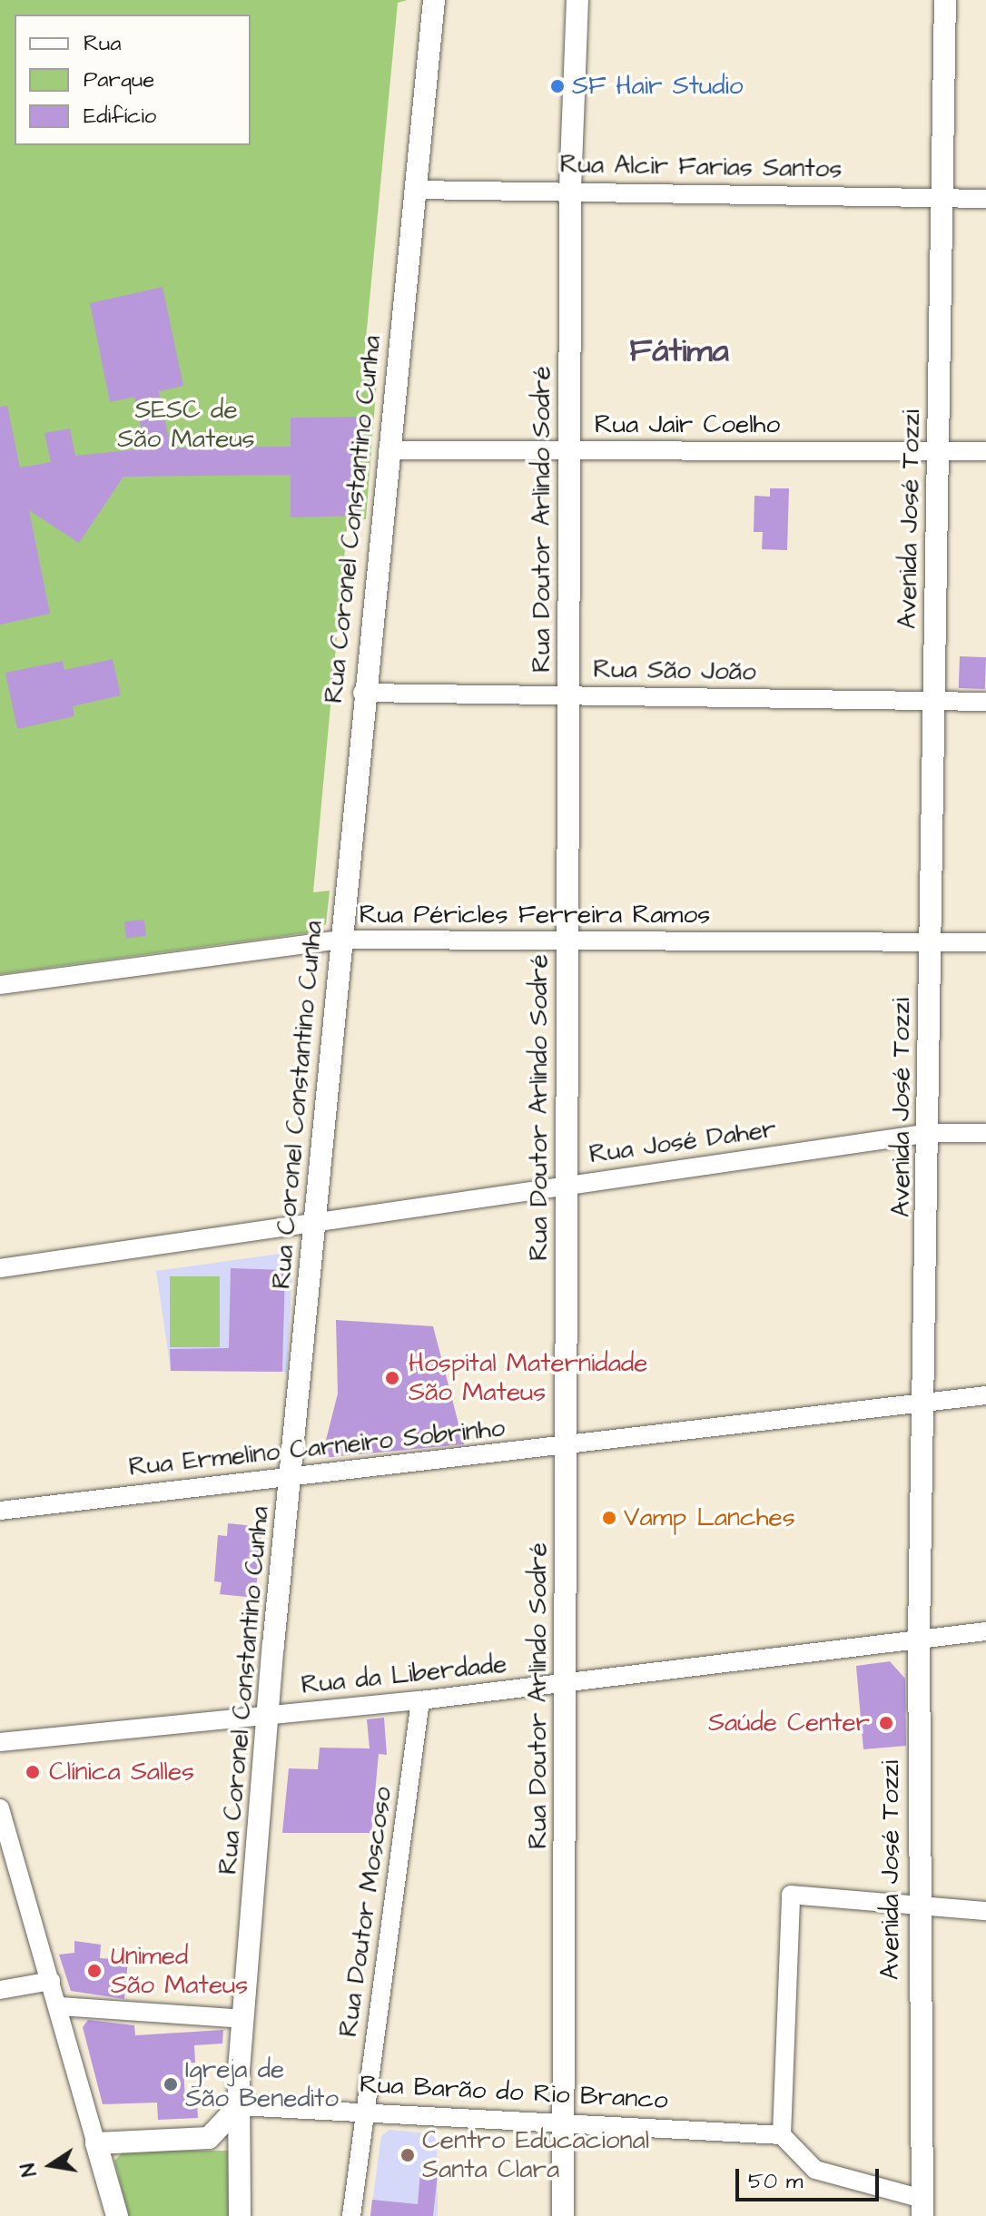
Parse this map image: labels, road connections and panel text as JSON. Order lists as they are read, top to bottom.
{
  "streets": {
    "street": [
      "Rua Alcir Farias Santos",
      "Rua Jair Coelho",
      "Rua Coronel Constantino Cunha",
      "Rua Doutor Arlindo Sodré",
      "Avenida José Tozzi",
      "Rua São João",
      "Rua Péricles Ferreira Ramos",
      "Rua José Daher",
      "Rua Ermelino Carneiro Sobrinho",
      "Rua da Liberdade",
      "Rua Doutor Moscoso",
      "Rua Barão do Rio Branco"
    ]
  },
  "crossings": [
    ["Rua Alcir Farias Santos", "Rua Coronel Constantino Cunha"],
    ["Rua Alcir Farias Santos", "Rua Doutor Arlindo Sodré"],
    ["Rua Alcir Farias Santos", "Avenida José Tozzi"],
    ["Rua Jair Coelho", "Rua Coronel Constantino Cunha"],
    ["Rua Jair Coelho", "Rua Doutor Arlindo Sodré"],
    ["Rua Jair Coelho", "Avenida José Tozzi"],
    ["Rua Coronel Constantino Cunha", "Rua São João"],
    ["Rua Coronel Constantino Cunha", "Rua Péricles Ferreira Ramos"],
    ["Rua Coronel Constantino Cunha", "Rua José Daher"],
    ["Rua Coronel Constantino Cunha", "Rua Ermelino Carneiro Sobrinho"],
    ["Rua Coronel Constantino Cunha", "Rua da Liberdade"],
    ["Rua Coronel Constantino Cunha", "Rua Barão do Rio Branco"],
    ["Rua Doutor Arlindo Sodré", "Rua São João"],
    ["Rua Doutor Arlindo Sodré", "Rua Péricles Ferreira Ramos"],
    ["Rua Doutor Arlindo Sodré", "Rua José Daher"],
    ["Rua Doutor Arlindo Sodré", "Rua Ermelino Carneiro Sobrinho"],
    ["Rua Doutor Arlindo Sodré", "Rua da Liberdade"],
    ["Rua Doutor Arlindo Sodré", "Rua Barão do Rio Branco"],
    ["Avenida José Tozzi", "Rua São João"],
    ["Avenida José Tozzi", "Rua Péricles Ferreira Ramos"],
    ["Avenida José Tozzi", "Rua José Daher"],
    ["Avenida José Tozzi", "Rua Ermelino Carneiro Sobrinho"],
    ["Avenida José Tozzi", "Rua da Liberdade"],
    ["Rua da Liberdade", "Rua Doutor Moscoso"],
    ["Rua Doutor Moscoso", "Rua Barão do Rio Branco"]
  ],
  "districts": ["Fátima"],
  "parks": ["SESC de São Mateus"],
  "places": [
    "SF Hair Studio",
    "Hospital Maternidade São Mateus",
    "Vamp Lanches",
    "Saúde Center",
    "Clínica Salles",
    "Unimed São Mateus",
    "Igreja de São Benedito",
    "Centro Educacional Santa Clara"
  ],
  "legend": ["Rua", "Parque", "Edifício"],
  "scale_bar": "50 m",
  "north": "left"
}
